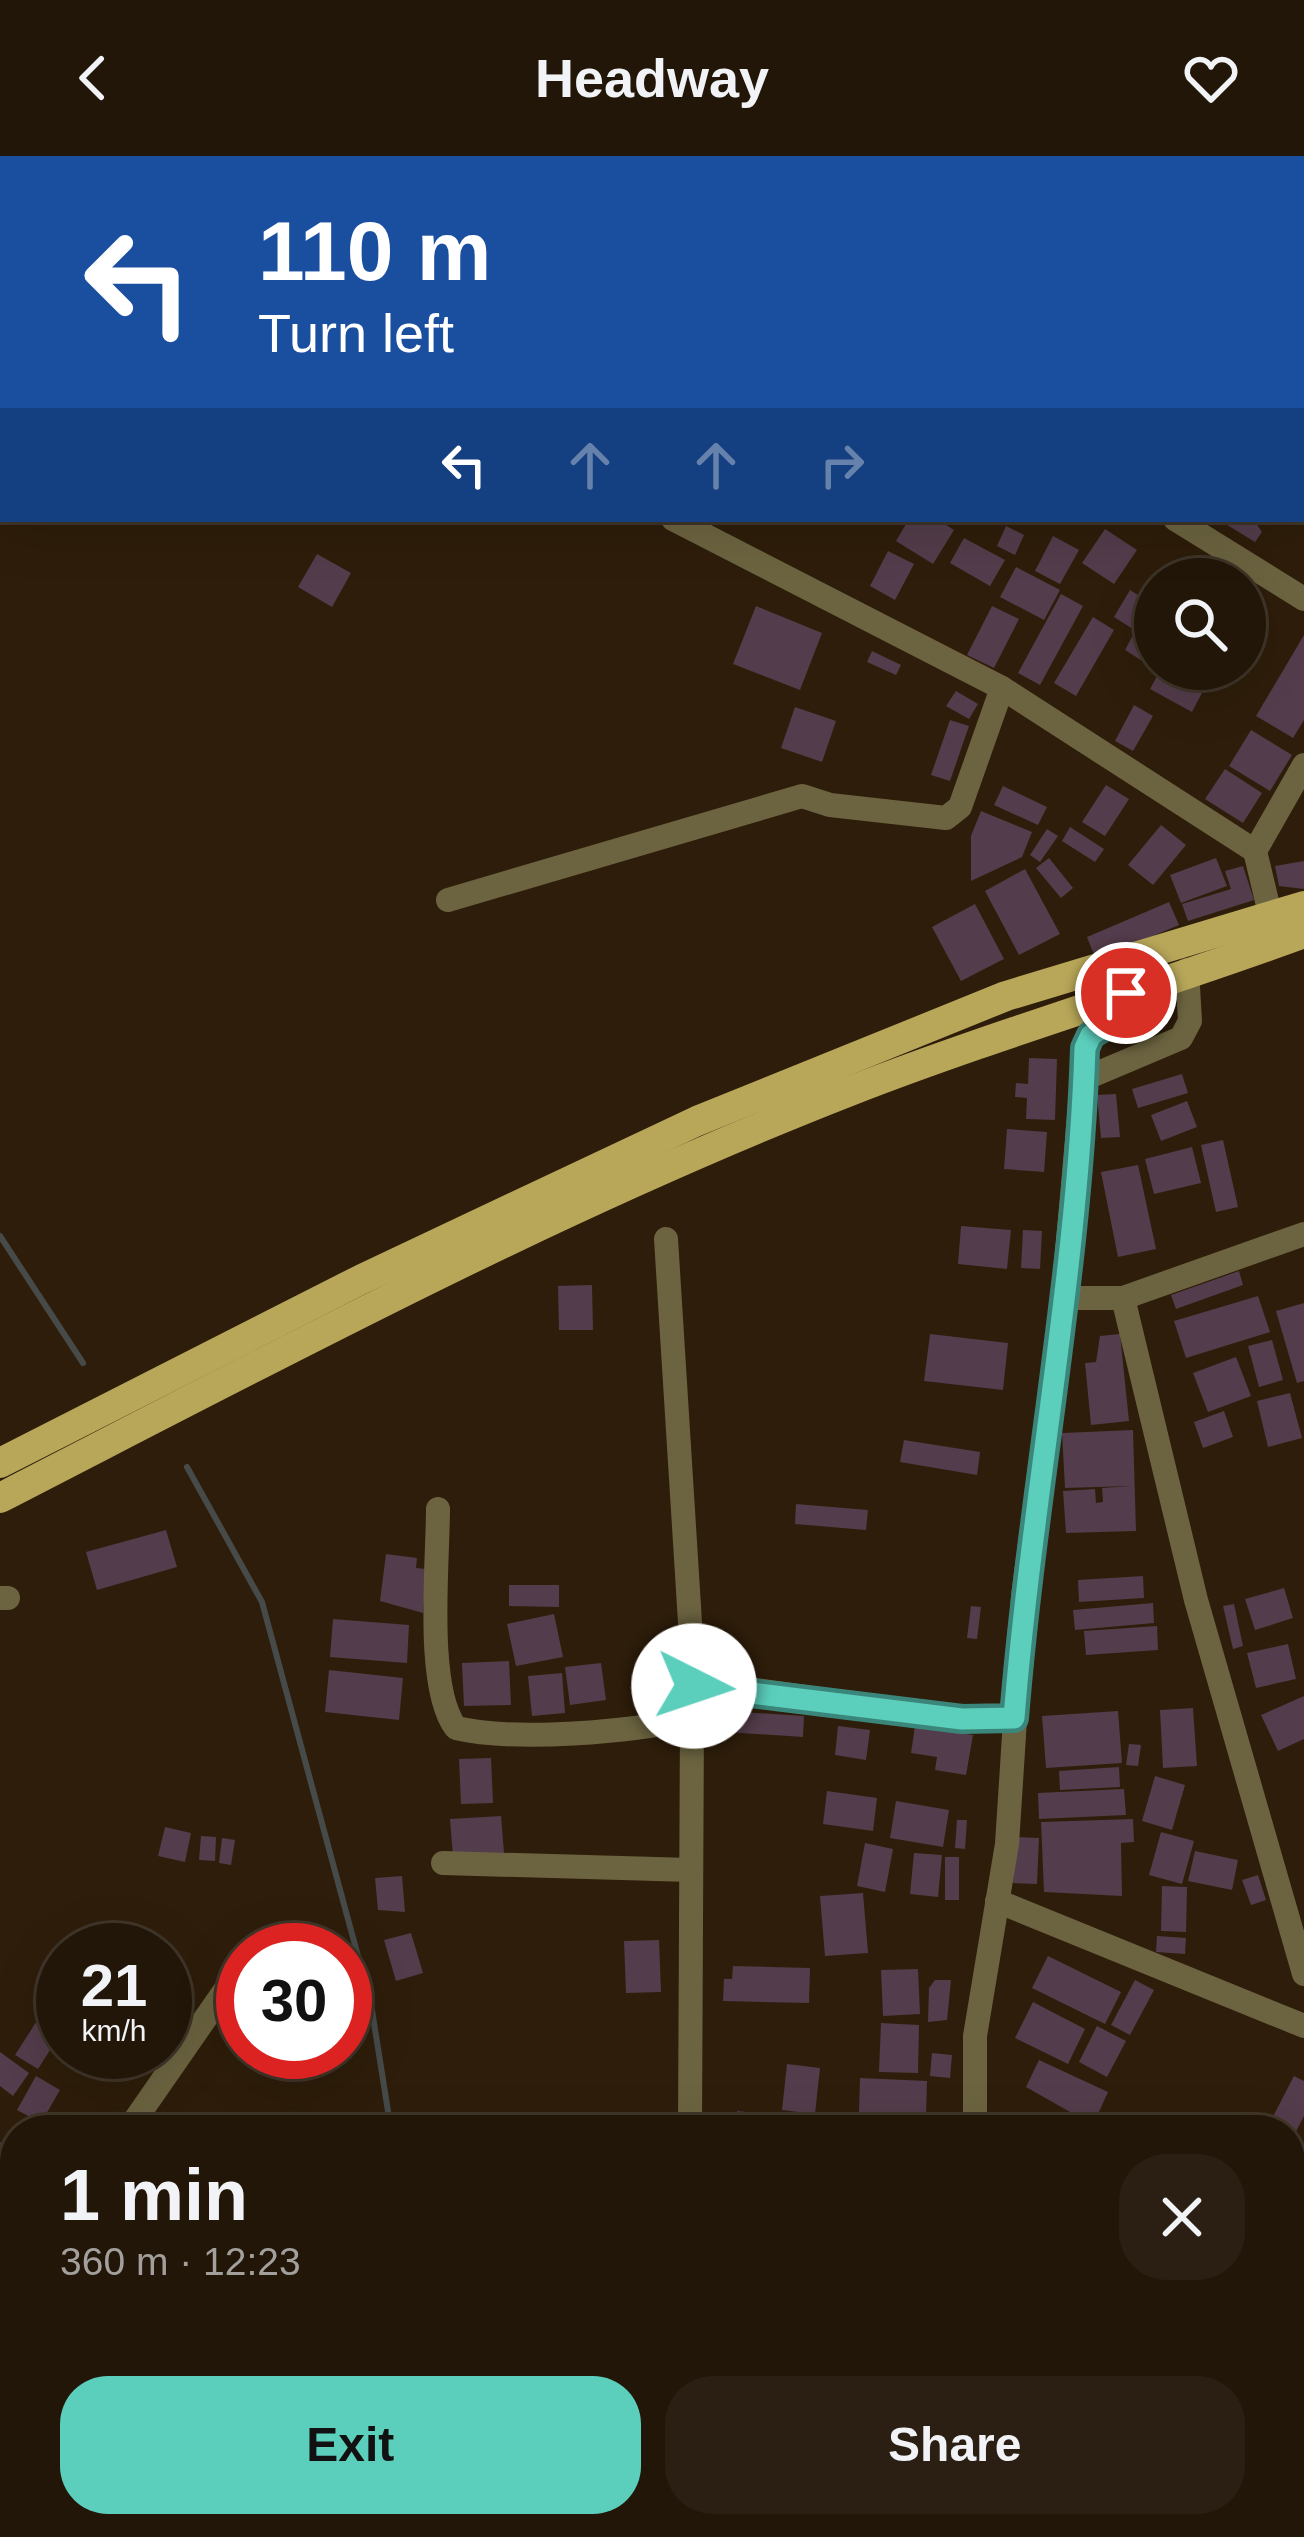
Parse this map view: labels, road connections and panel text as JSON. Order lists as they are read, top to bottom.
{
  "page": {
    "header": "Headway",
    "turn": ["110 m", "Turn left"],
    "speed": "21 km/h",
    "limit": "30",
    "heading": ["1 min", "360 m · 12:23"],
    "buttons": ["Exit", "Share"]
  }
}
